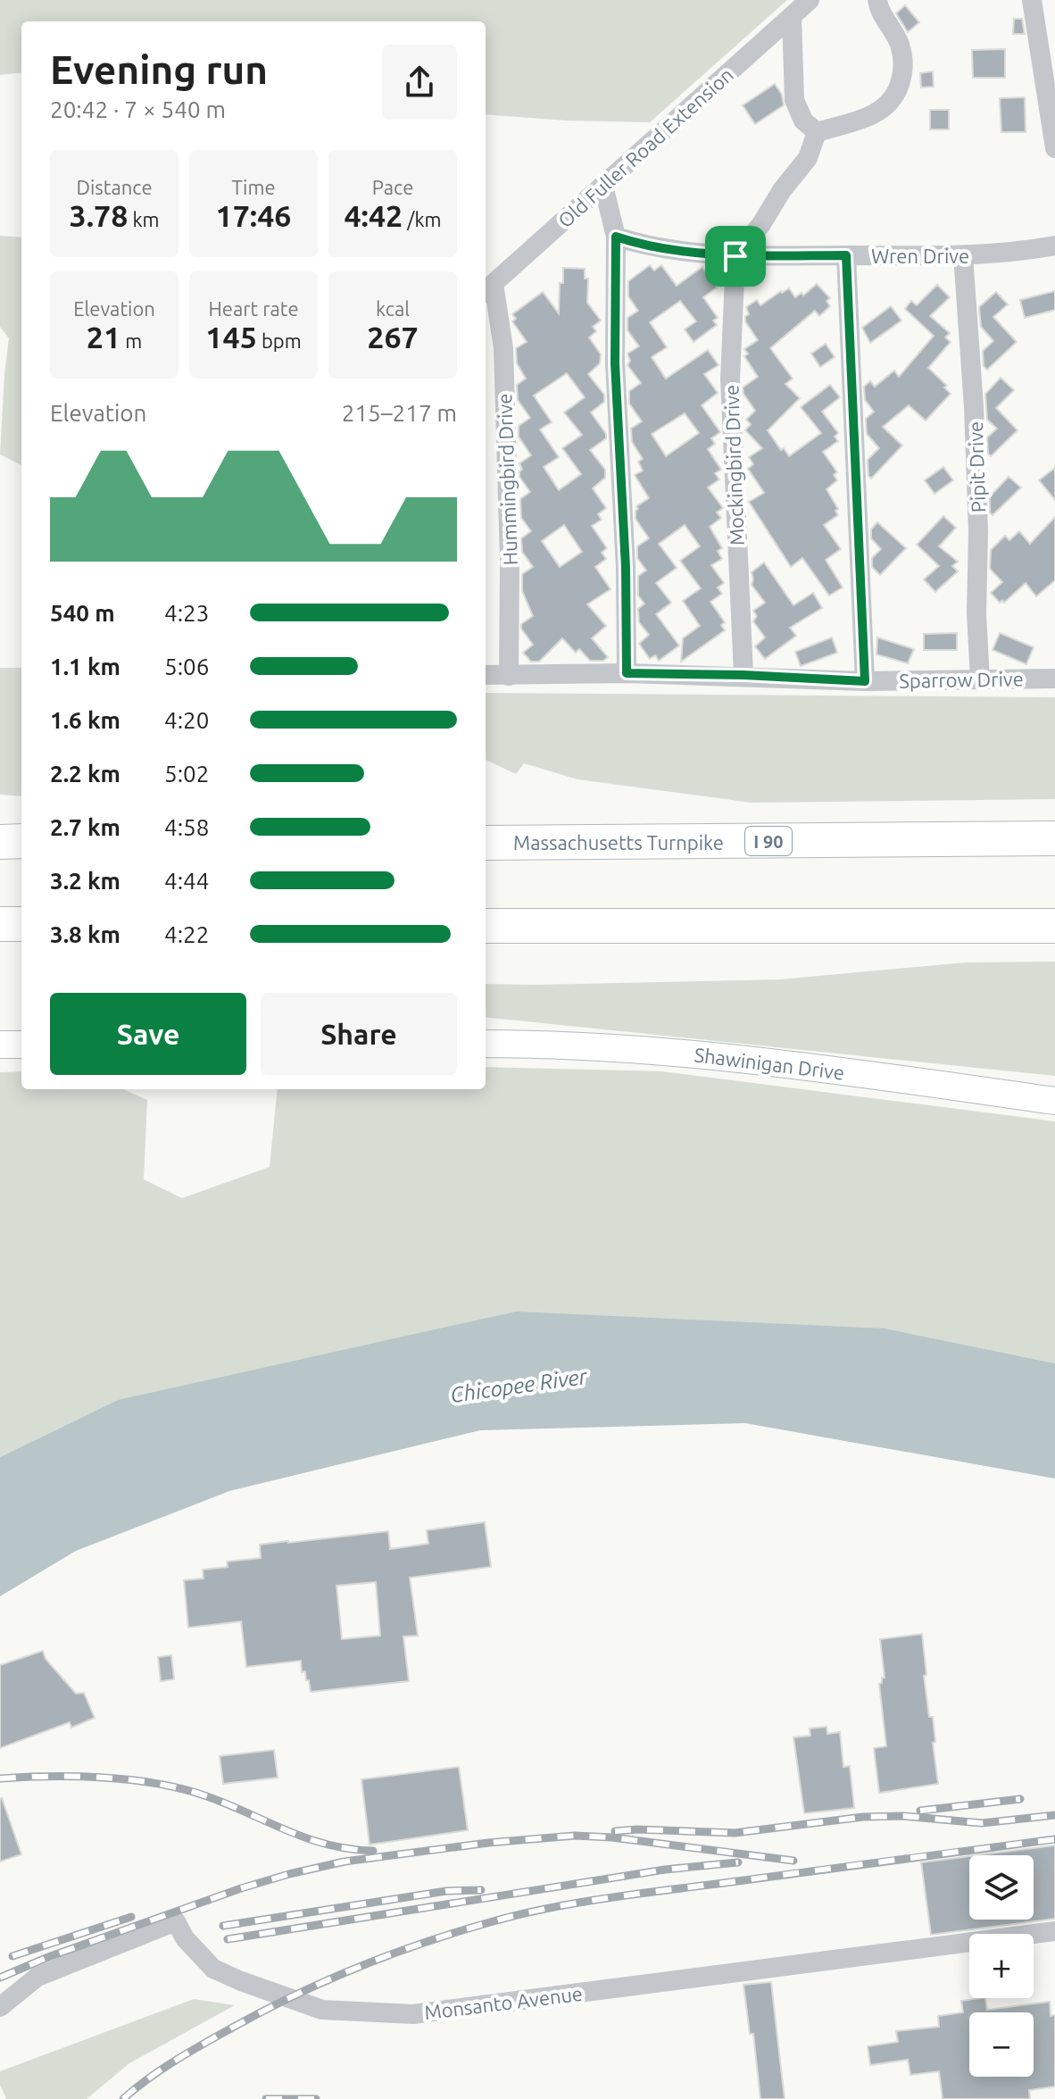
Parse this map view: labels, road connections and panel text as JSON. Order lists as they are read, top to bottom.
{
  "streets": {
    "highway": ["I 90", "Massachusetts Turnpike"],
    "main road": ["Shawinigan Drive"],
    "street": [
      "Old Fuller Road Extension",
      "Wren Drive",
      "Mockingbird Drive",
      "Pipit Drive",
      "Hummingbird Drive",
      "Sparrow Drive",
      "Monsanto Avenue"
    ]
  },
  "crossings": [
    ["Old Fuller Road Extension", "Hummingbird Drive"],
    ["Wren Drive", "Mockingbird Drive"],
    ["Wren Drive", "Pipit Drive"],
    ["Mockingbird Drive", "Sparrow Drive"],
    ["Pipit Drive", "Sparrow Drive"],
    ["Hummingbird Drive", "Sparrow Drive"]
  ],
  "water": ["Chicopee River"],
  "page": {
    "heading": ["Evening run", "20:42 · 7 × 540 m"],
    "stats": [
      ["Distance", "3.78 km"],
      ["Time", "17:46"],
      ["Pace", "4:42 /km"],
      ["Elevation", "21 m"],
      ["Heart rate", "145 bpm"],
      ["kcal", "267"]
    ],
    "chart": ["Elevation", "215–217 m"],
    "list": [
      {
        "name": "540 m",
        "note": "4:23"
      },
      {
        "name": "1.1 km",
        "note": "5:06"
      },
      {
        "name": "1.6 km",
        "note": "4:20"
      },
      {
        "name": "2.2 km",
        "note": "5:02"
      },
      {
        "name": "2.7 km",
        "note": "4:58"
      },
      {
        "name": "3.2 km",
        "note": "4:44"
      },
      {
        "name": "3.8 km",
        "note": "4:22"
      }
    ],
    "buttons": ["Save", "Share"],
    "map_buttons": ["+", "−"]
  }
}
